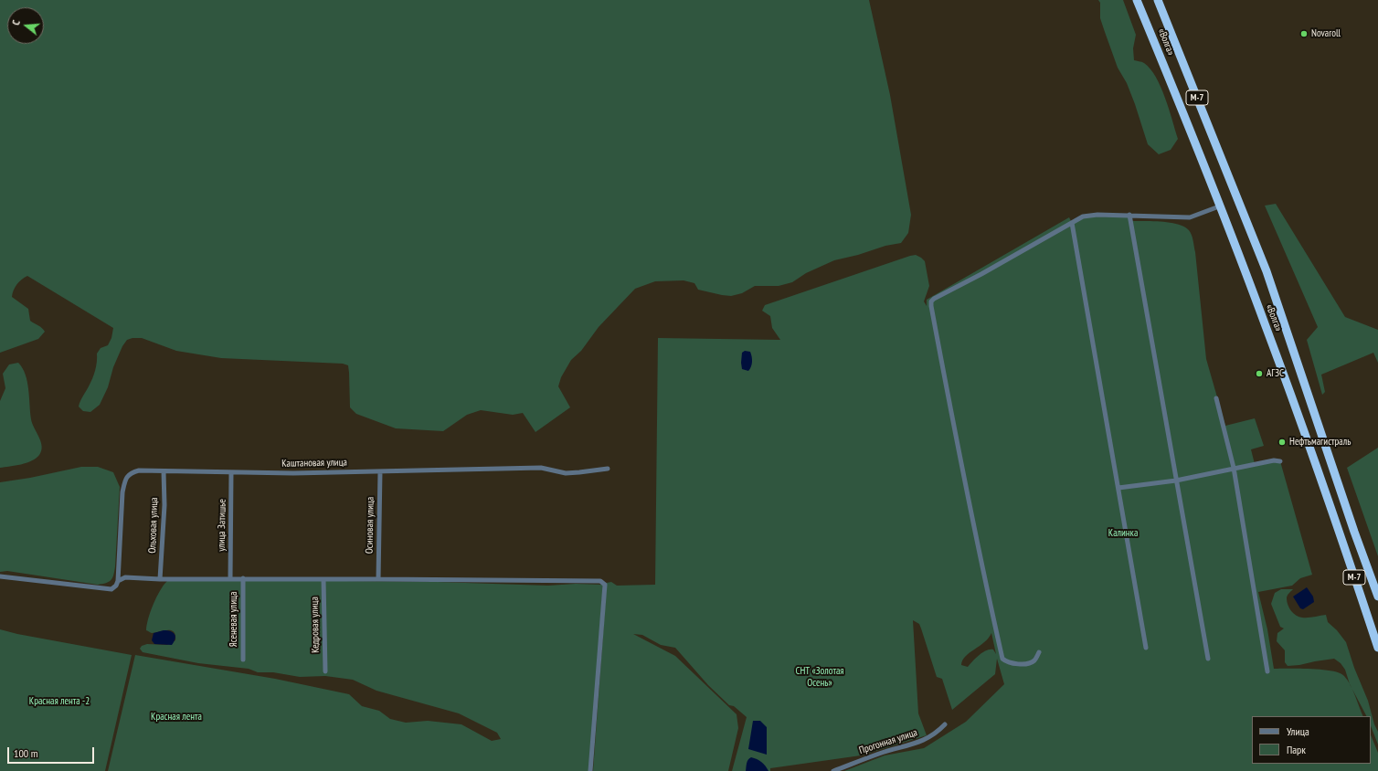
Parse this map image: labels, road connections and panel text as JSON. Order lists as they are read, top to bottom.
{
  "streets": {
    "highway": ["«Волга»", "М-7"],
    "street": [
      "Каштановая улица",
      "Ольховая улица",
      "улица Затишье",
      "Осиновая улица",
      "Ясеневая улица",
      "Кедровая улица",
      "Прогонная улица"
    ]
  },
  "crossings": [
    ["Каштановая улица", "Ольховая улица"],
    ["Каштановая улица", "улица Затишье"],
    ["Каштановая улица", "Осиновая улица"]
  ],
  "parks": [
    "Калинка",
    "СНТ «Золотая Осень»",
    "Красная лента -2",
    "Красная лента"
  ],
  "places": ["Novaroll", "АГЗС", "Нефтьмагистраль"],
  "legend": ["Улица", "Парк"],
  "scale_bar": "100 m",
  "north": "left"
}
